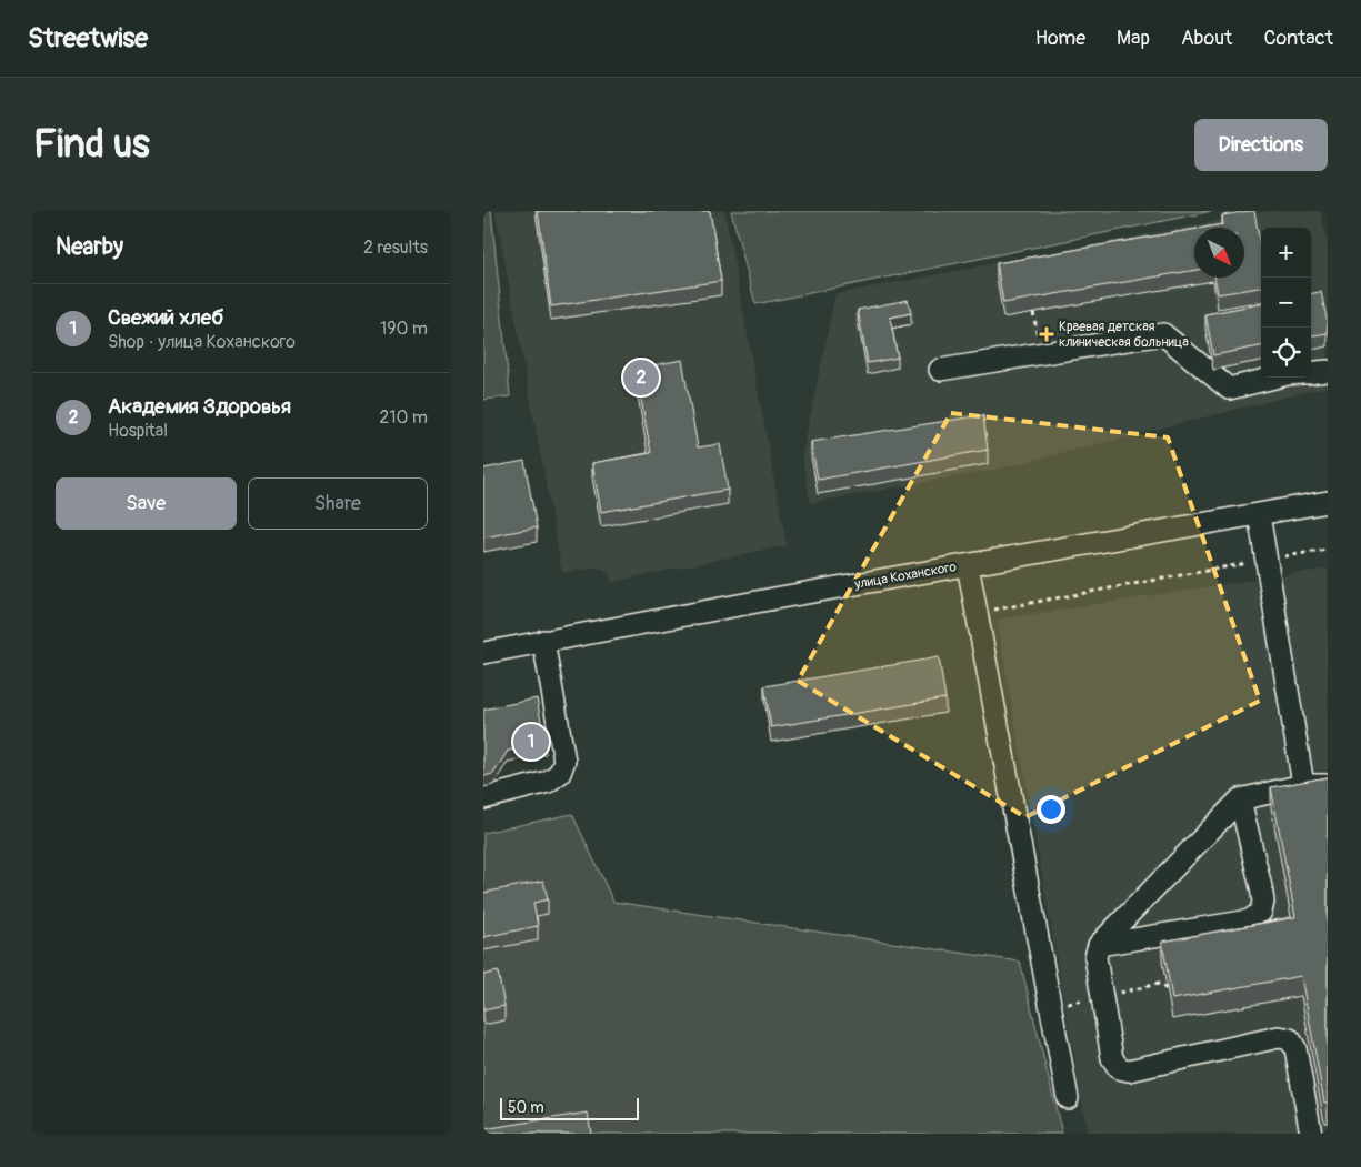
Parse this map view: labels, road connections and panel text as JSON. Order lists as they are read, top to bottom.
{
  "streets": {
    "street": ["улица Коханского"]
  },
  "places": {
    "health": ["Краевая детская клиническая больница"]
  },
  "scale_bar": "50 m",
  "north": "bottom right",
  "page": {
    "header": "Streetwise",
    "nav": [
      "Home",
      "Map",
      "About",
      "Contact"
    ],
    "buttons": [
      "Directions",
      ["Save", "Share"]
    ],
    "title": "Find us",
    "heading": ["Nearby", "2 results"],
    "map_buttons": ["+", "−"],
    "list": [
      {
        "mark": "1",
        "name": "Свежий хлеб",
        "note": "Shop · улица Коханского",
        "value": "190 m"
      },
      {
        "mark": "2",
        "name": "Академия Здоровья",
        "note": "Hospital",
        "value": "210 m"
      }
    ],
    "pins": ["2", "1"],
    "scale": "50 m"
  }
}
